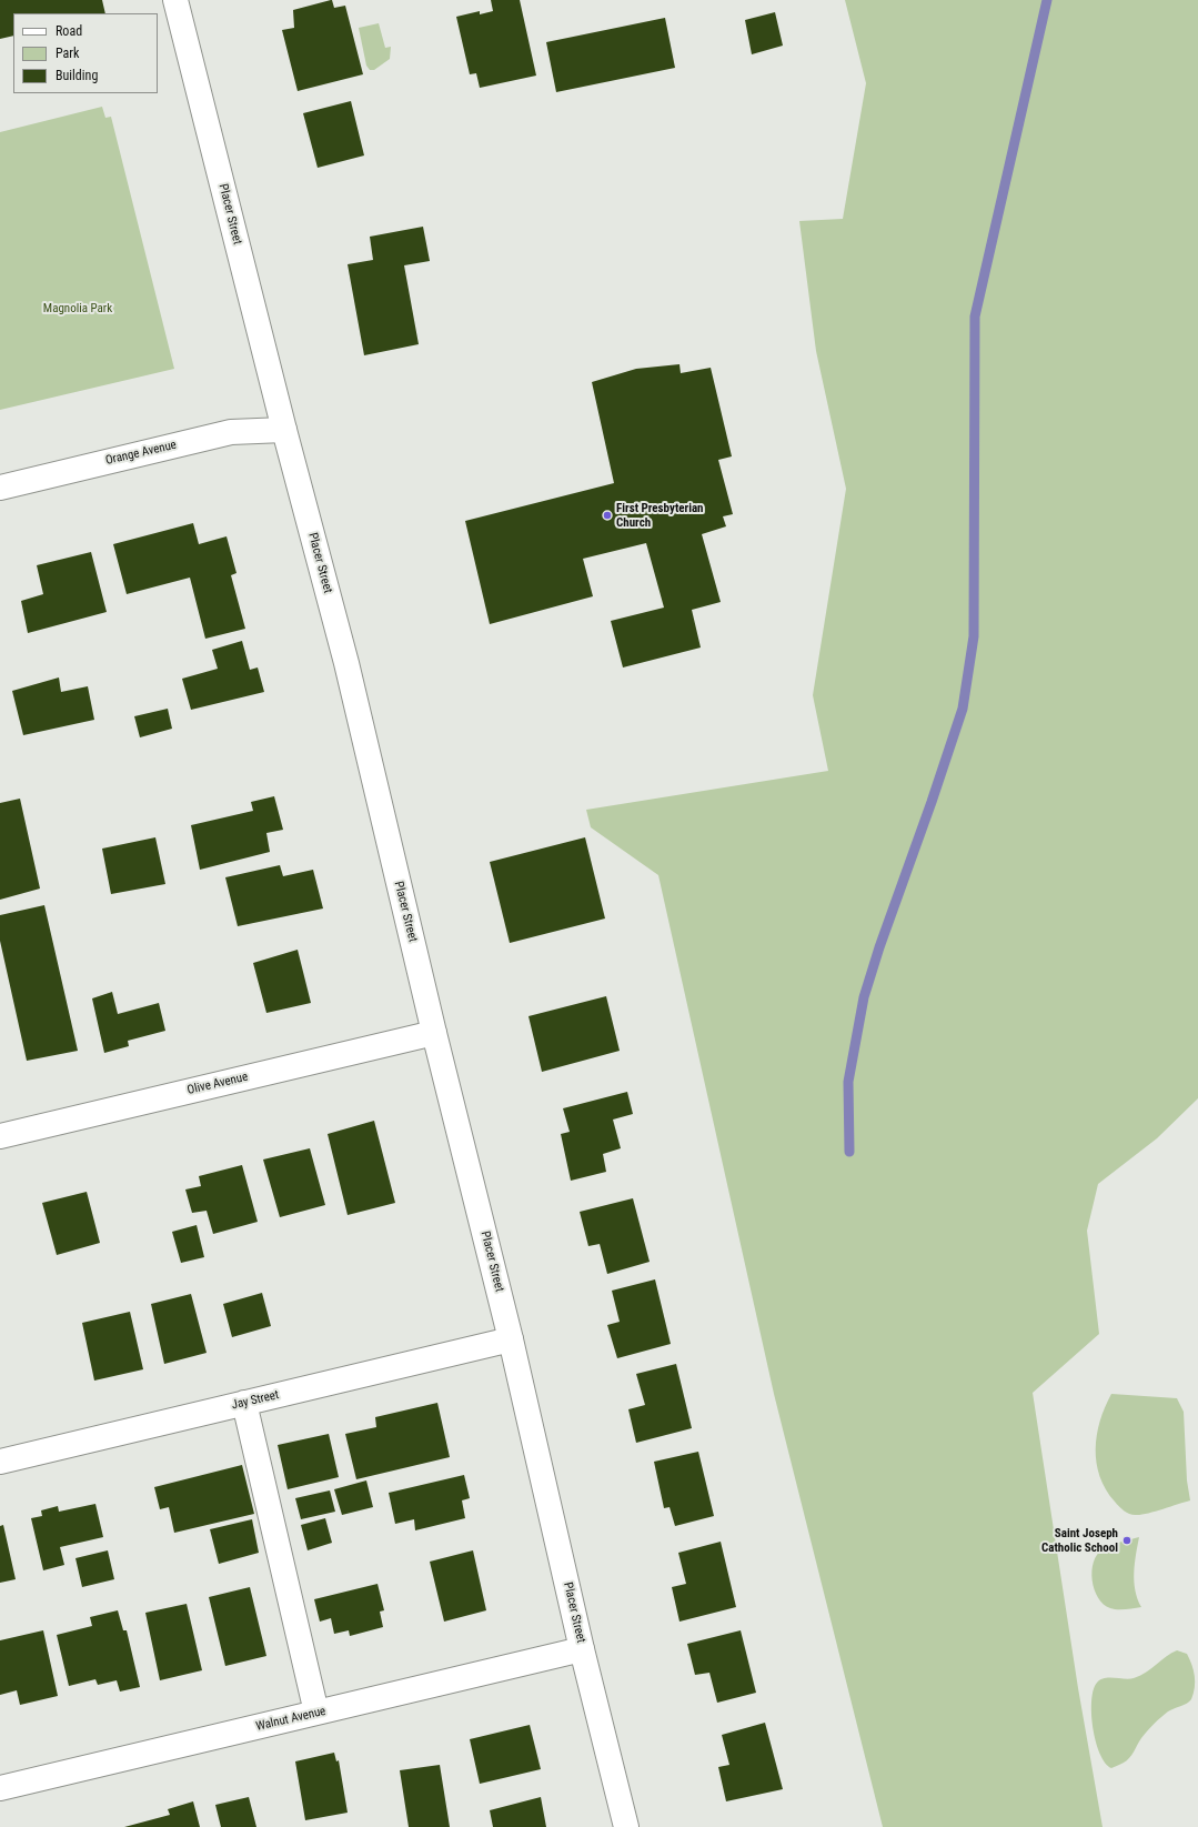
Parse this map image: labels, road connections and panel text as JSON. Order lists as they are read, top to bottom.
{
  "streets": {
    "main road": [
      "Placer Street",
      "Orange Avenue",
      "Olive Avenue",
      "Jay Street",
      "Walnut Avenue"
    ]
  },
  "crossings": [
    ["Placer Street", "Orange Avenue"],
    ["Placer Street", "Olive Avenue"],
    ["Placer Street", "Jay Street"],
    ["Placer Street", "Walnut Avenue"]
  ],
  "parks": ["Magnolia Park"],
  "places": ["First Presbyterian Church", "Saint Joseph Catholic School"],
  "legend": ["Road", "Park", "Building"]
}
